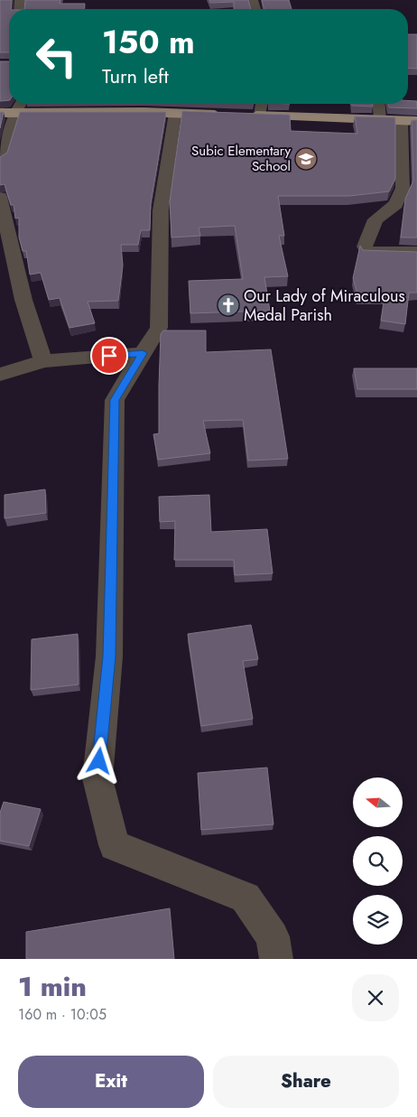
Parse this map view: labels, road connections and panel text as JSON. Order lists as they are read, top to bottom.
{
  "places": {
    "school or university": ["Subic Elementary School"],
    "church": ["Our Lady of Miraculous Medal Parish"]
  },
  "north": "left",
  "page": {
    "turn": ["150 m", "Turn left"],
    "heading": ["1 min", "160 m · 10:05"],
    "buttons": ["Exit", "Share"]
  }
}
